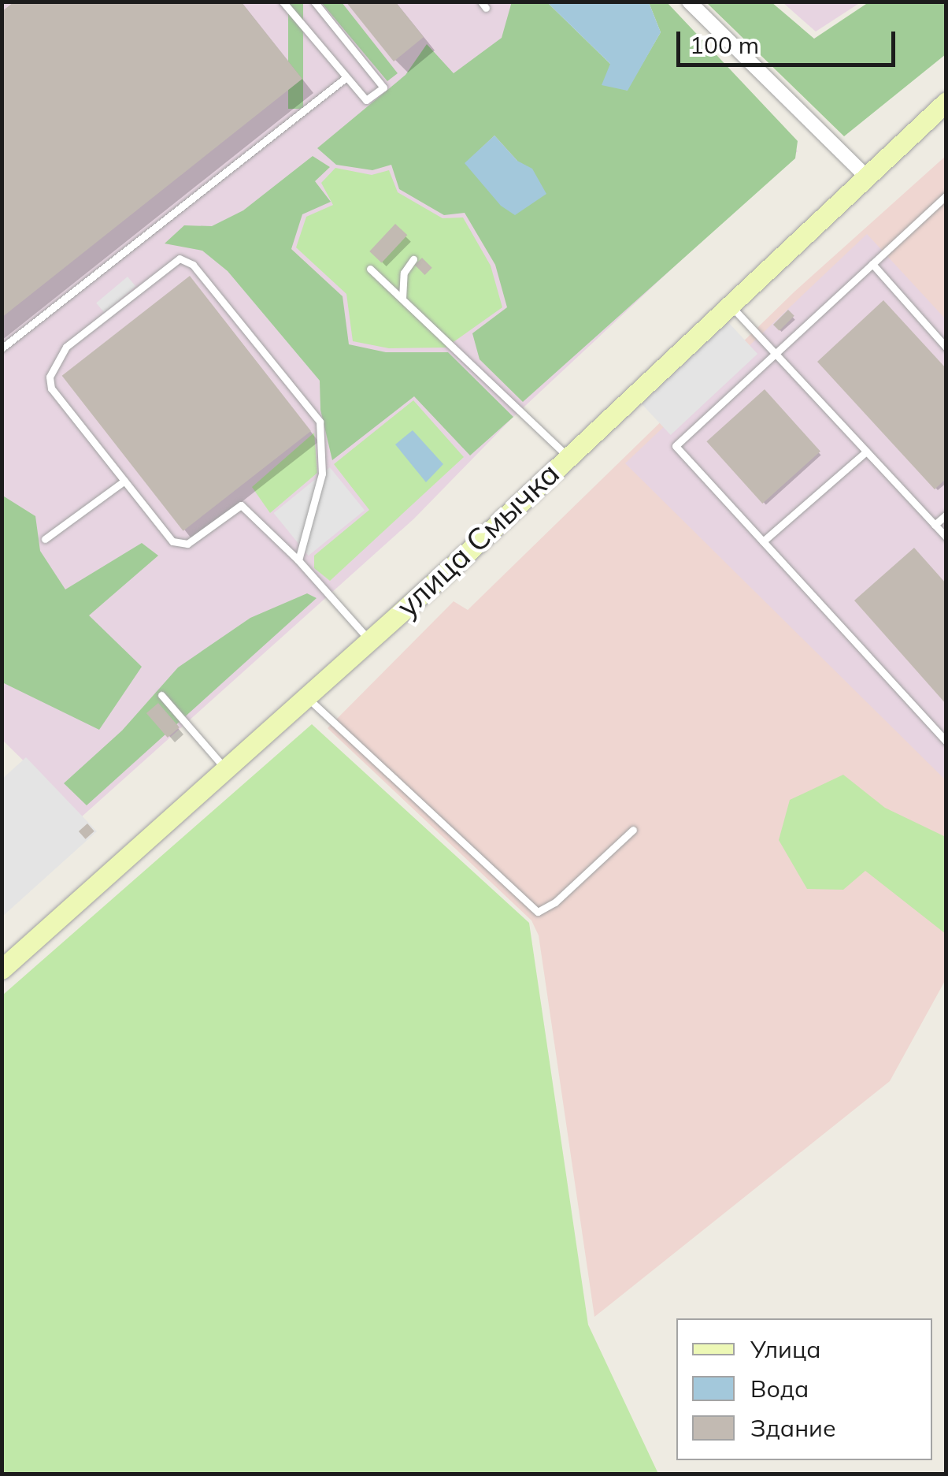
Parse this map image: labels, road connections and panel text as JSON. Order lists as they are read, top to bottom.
{
  "streets": {
    "street": ["улица Смычка"]
  },
  "legend": ["Улица", "Вода", "Здание"],
  "scale_bar": "100 m"
}
